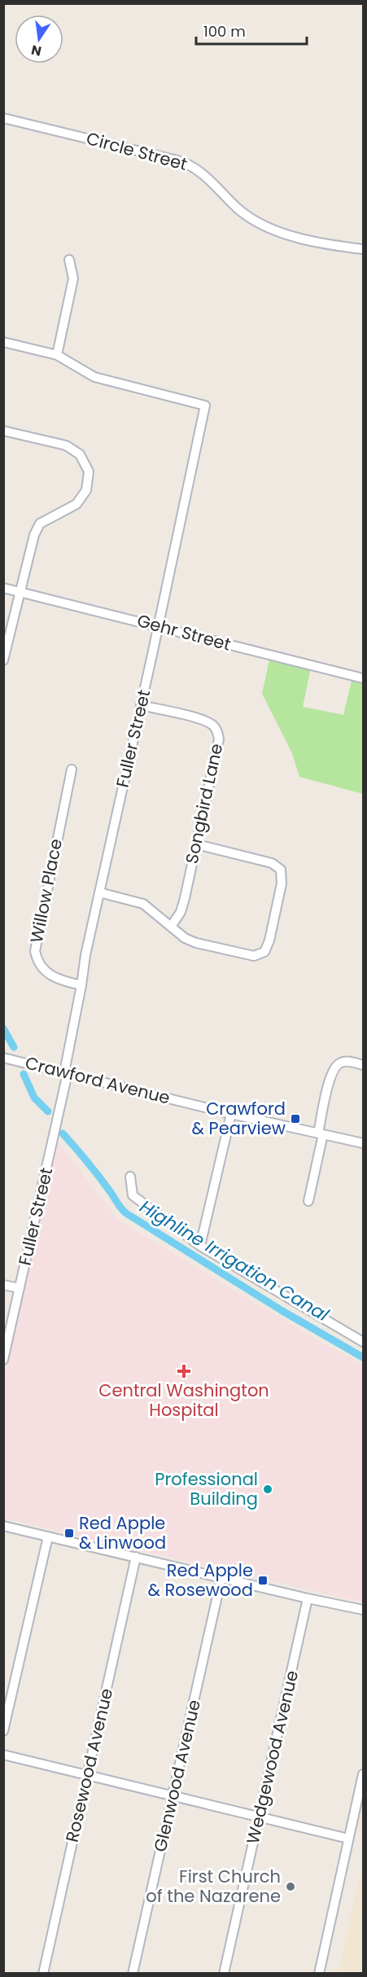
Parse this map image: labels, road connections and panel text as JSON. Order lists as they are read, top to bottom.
{
  "streets": {
    "street": [
      "Circle Street",
      "Gehr Street",
      "Fuller Street",
      "Songbird Lane",
      "Willow Place",
      "Crawford Avenue",
      "Wedgewood Avenue",
      "Rosewood Avenue",
      "Glenwood Avenue"
    ]
  },
  "crossings": [
    ["Gehr Street", "Fuller Street"],
    ["Fuller Street", "Songbird Lane"],
    ["Fuller Street", "Willow Place"],
    ["Fuller Street", "Crawford Avenue"]
  ],
  "water": ["Highline Irrigation Canal"],
  "places": {
    "transit": ["Crawford & Pearview", "Red Apple & Linwood", "Red Apple & Rosewood"],
    "health": ["Central Washington Hospital"],
    "other": ["Professional Building", "First Church of the Nazarene"]
  },
  "scale_bar": "100 m",
  "north": "bottom"
}
